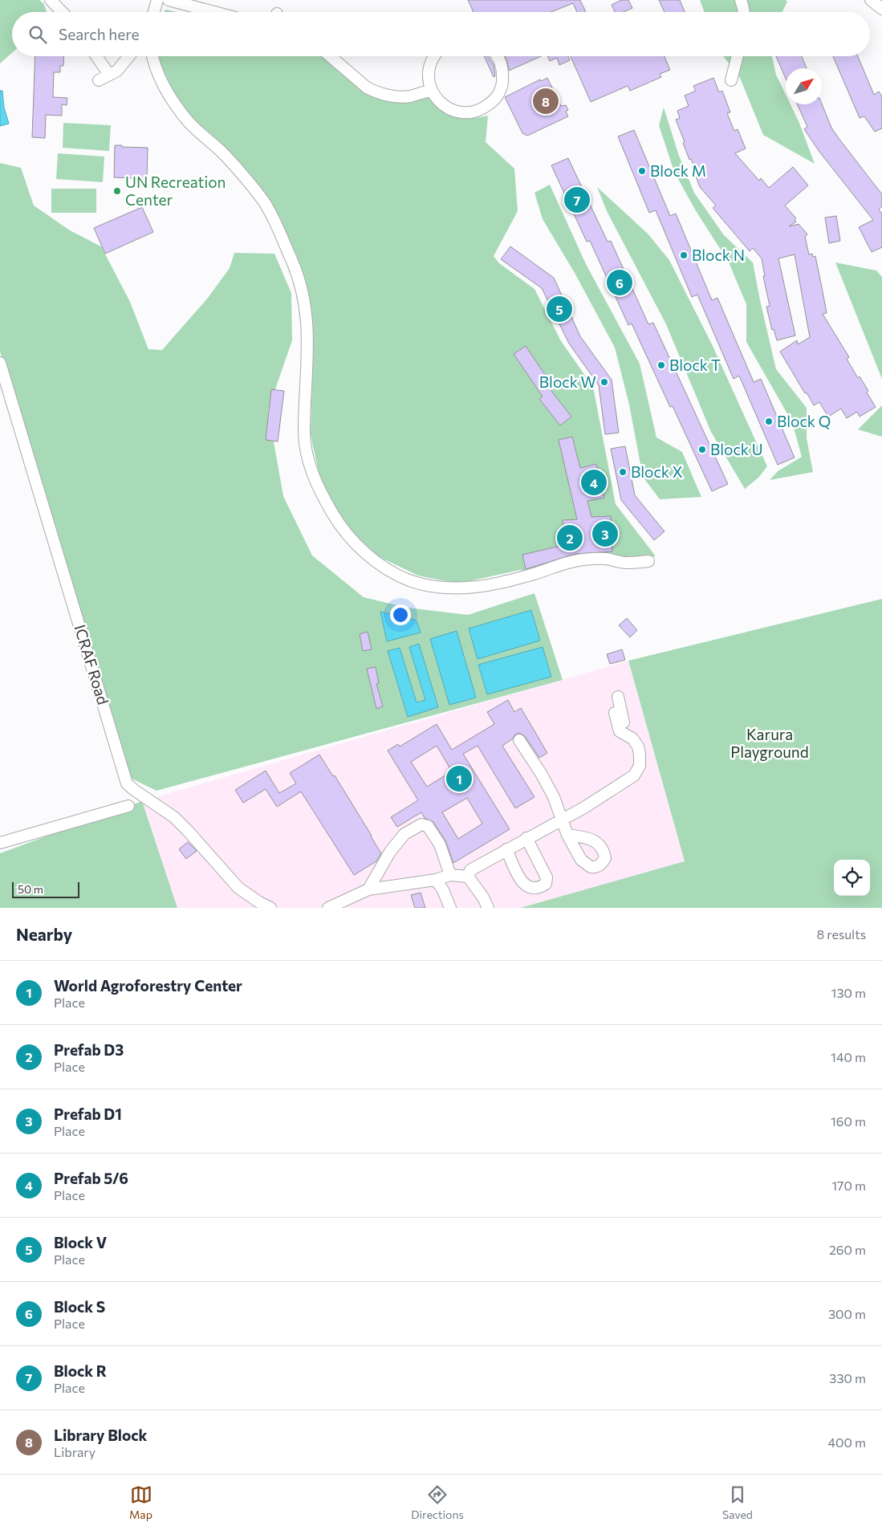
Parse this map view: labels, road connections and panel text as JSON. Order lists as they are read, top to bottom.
{
  "streets": {
    "lane": ["ICRAF Road"]
  },
  "parks": ["Karura Playground"],
  "places": [
    "Block M",
    "UN Recreation Center",
    "Block N",
    "Block T",
    "Block W",
    "Block Q",
    "Block U",
    "Block X"
  ],
  "scale_bar": "50 m",
  "north": "top right",
  "page": {
    "search": "Search here",
    "pins": [
      "8",
      "7",
      "6",
      "5",
      "4",
      "3",
      "2",
      "1"
    ],
    "scale": "50 m",
    "heading": ["Nearby", "8 results"],
    "list": [
      {
        "mark": "1",
        "name": "World Agroforestry Center",
        "note": "Place",
        "value": "130 m"
      },
      {
        "mark": "2",
        "name": "Prefab D3",
        "note": "Place",
        "value": "140 m"
      },
      {
        "mark": "3",
        "name": "Prefab D1",
        "note": "Place",
        "value": "160 m"
      },
      {
        "mark": "4",
        "name": "Prefab 5/6",
        "note": "Place",
        "value": "170 m"
      },
      {
        "mark": "5",
        "name": "Block V",
        "note": "Place",
        "value": "260 m"
      },
      {
        "mark": "6",
        "name": "Block S",
        "note": "Place",
        "value": "300 m"
      },
      {
        "mark": "7",
        "name": "Block R",
        "note": "Place",
        "value": "330 m"
      },
      {
        "mark": "8",
        "name": "Library Block",
        "note": "Library",
        "value": "400 m"
      }
    ],
    "nav": ["Map", "Directions", "Saved"]
  }
}
